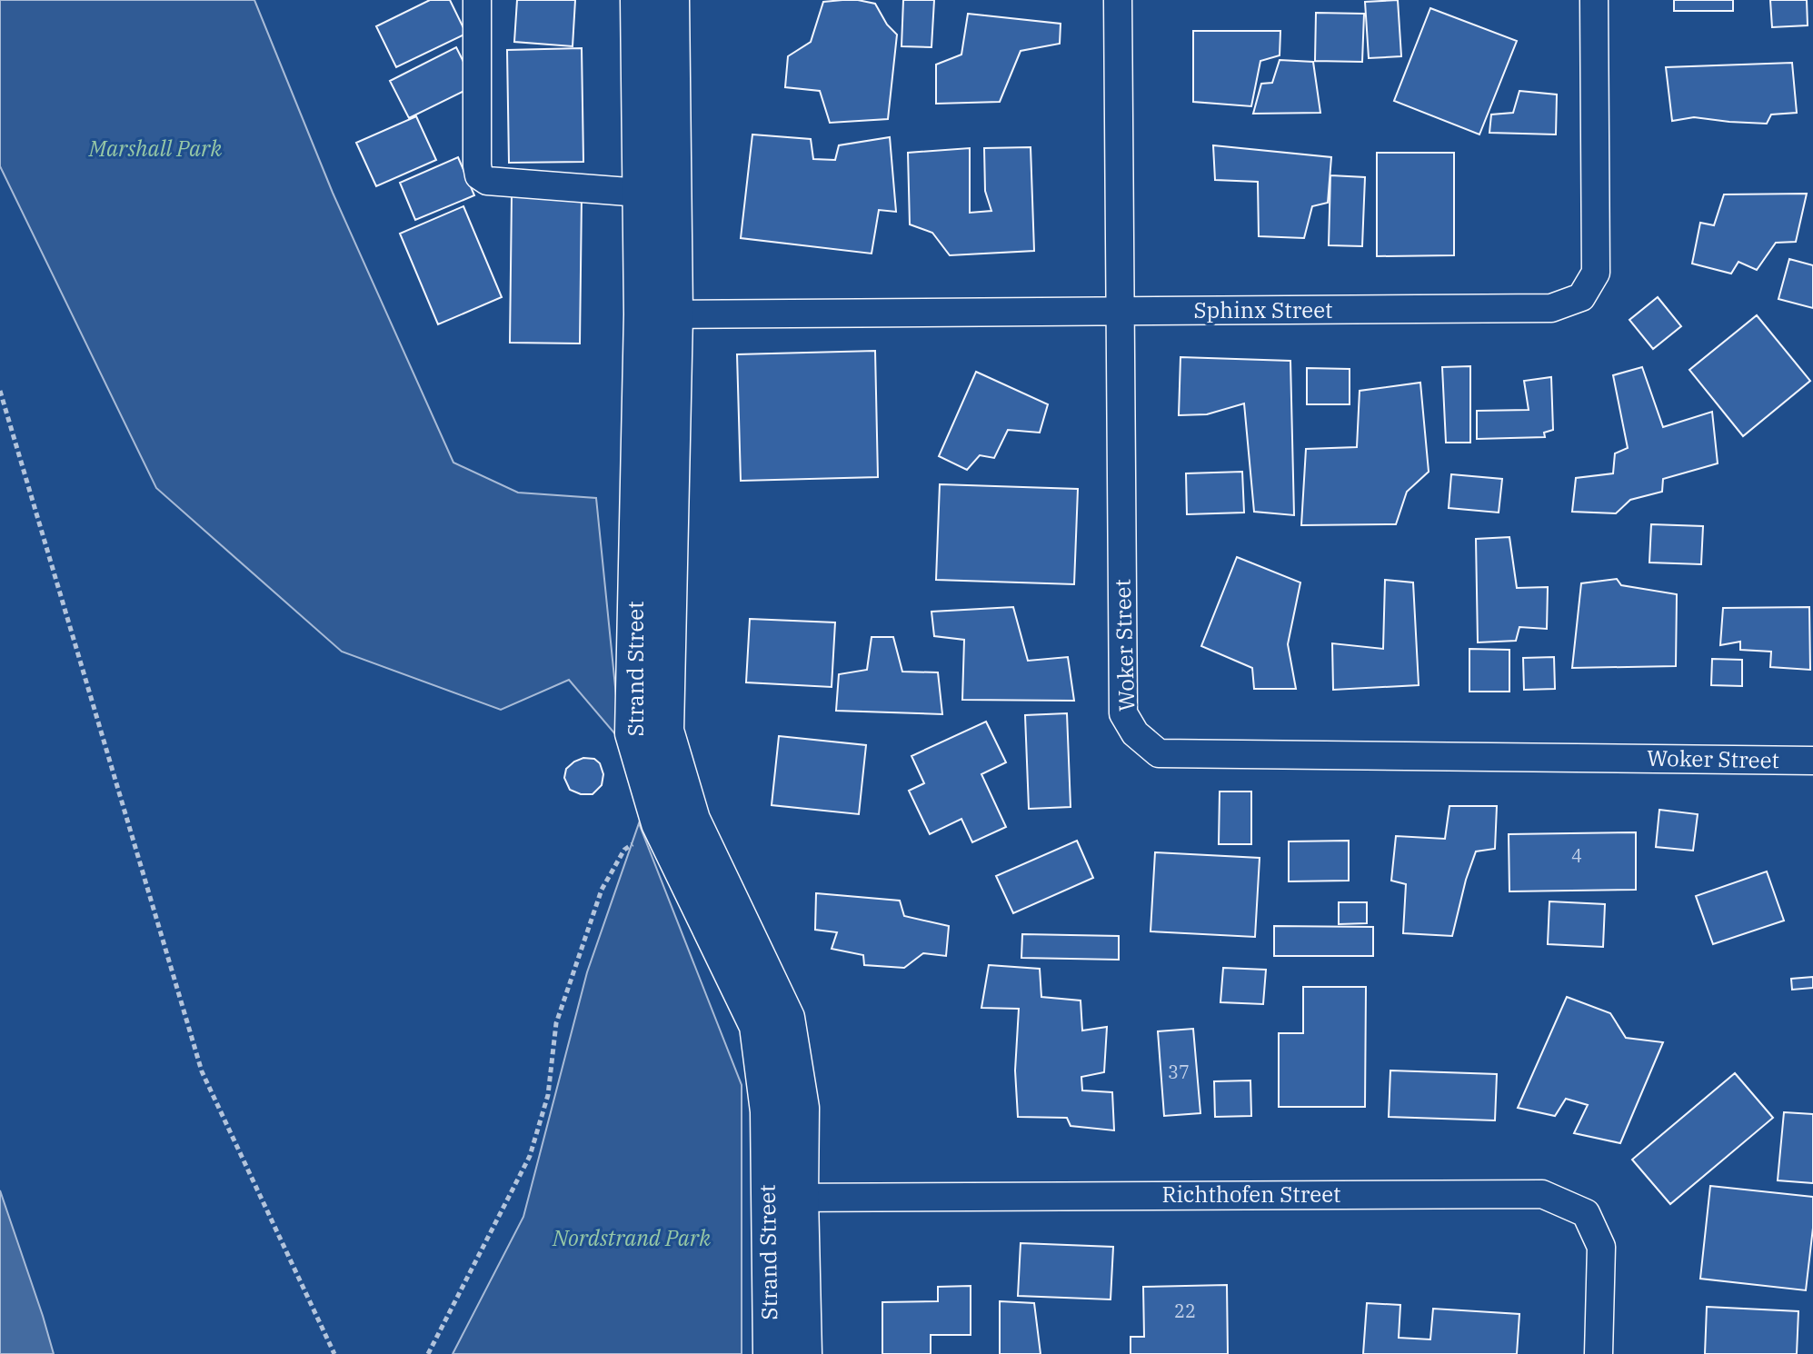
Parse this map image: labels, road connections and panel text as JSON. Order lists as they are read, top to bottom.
{
  "streets": {
    "street": [
      "Sphinx Street",
      "Woker Street",
      "Strand Street",
      "Richthofen Street"
    ]
  },
  "crossings": [
    ["Sphinx Street", "Woker Street"],
    ["Sphinx Street", "Strand Street"],
    ["Strand Street", "Richthofen Street"]
  ],
  "parks": ["Marshall Park", "Nordstrand Park"],
  "house_numbers": ["4", "37", "22"]
}
